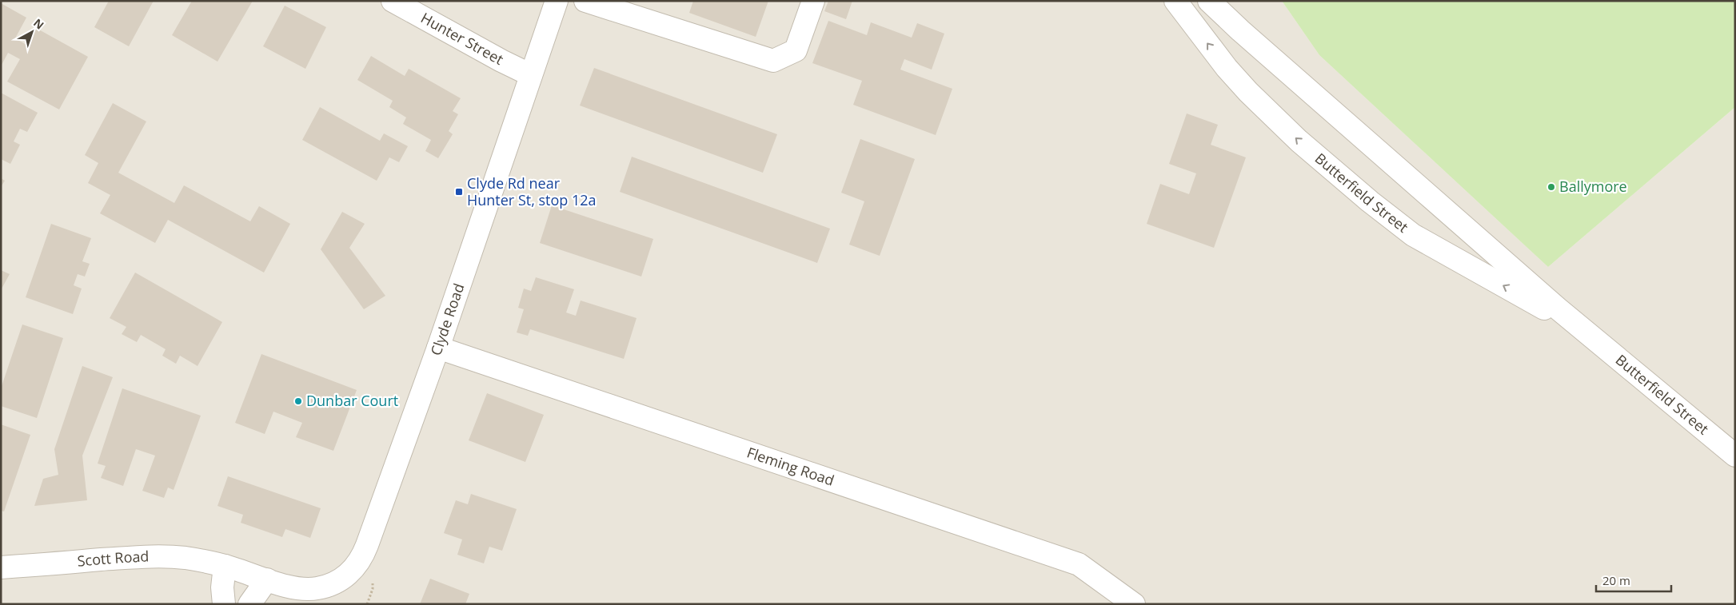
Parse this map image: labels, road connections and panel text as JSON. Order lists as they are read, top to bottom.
{
  "streets": {
    "street": [
      "Hunter Street",
      "Butterfield Street",
      "Clyde Road",
      "Fleming Road",
      "Scott Road"
    ]
  },
  "crossings": [
    ["Hunter Street", "Clyde Road"],
    ["Clyde Road", "Fleming Road"],
    ["Clyde Road", "Scott Road"]
  ],
  "places": {
    "other": ["Ballymore", "Dunbar Court"],
    "transit": ["Clyde Rd near Hunter St, stop 12a"]
  },
  "scale_bar": "20 m",
  "north": "top right"
}
